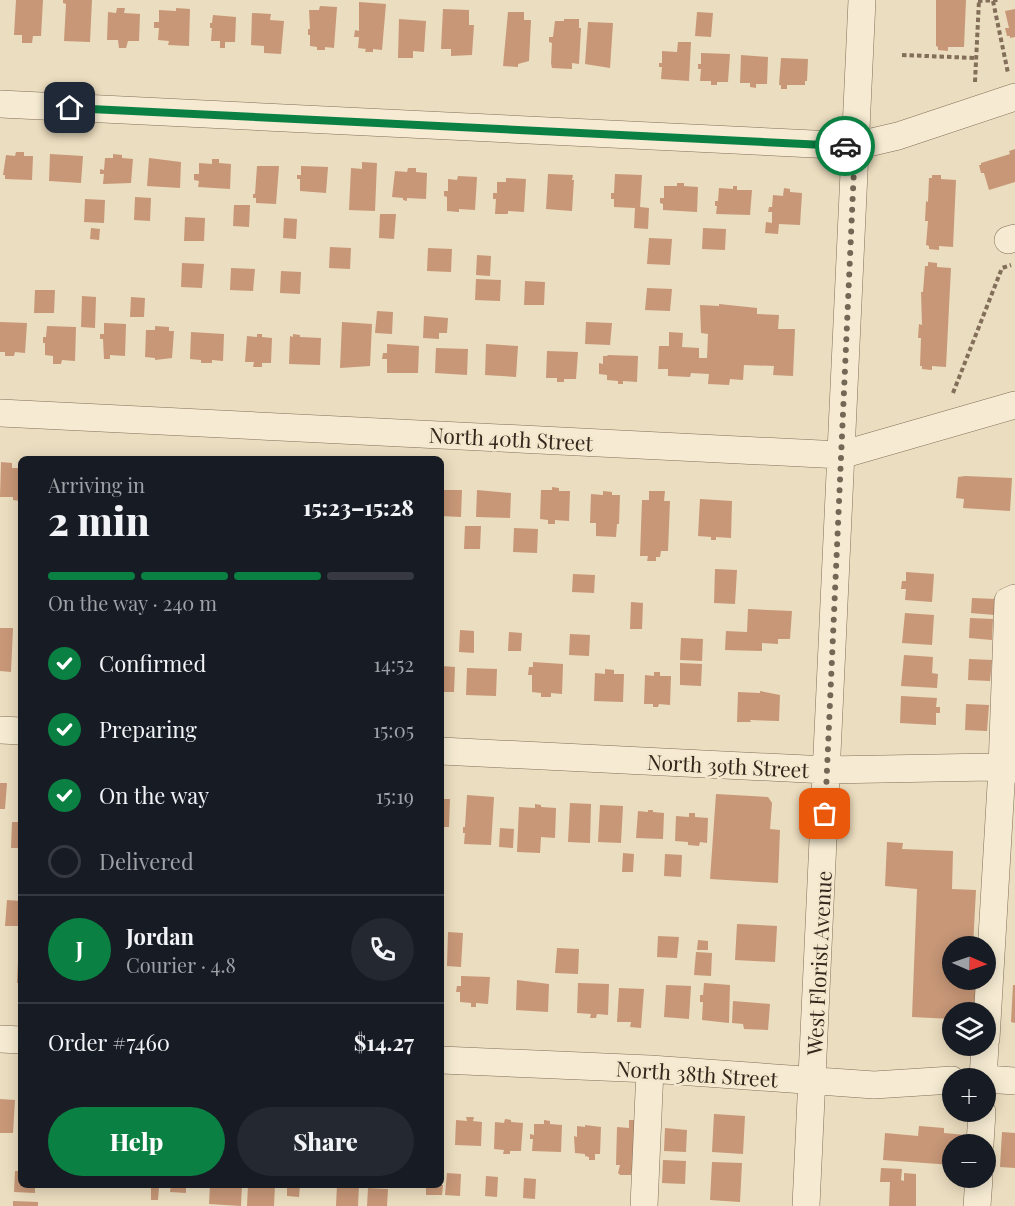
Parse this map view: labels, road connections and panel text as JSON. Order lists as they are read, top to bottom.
{
  "streets": {
    "street": [
      "North 40th Street",
      "North 39th Street",
      "West Florist Avenue",
      "North 38th Street"
    ]
  },
  "crossings": [
    ["North 40th Street", "West Florist Avenue"],
    ["North 39th Street", "West Florist Avenue"],
    ["West Florist Avenue", "North 38th Street"]
  ],
  "north": "right",
  "page": {
    "heading": ["2 min", "Arriving in", "15:23–15:28"],
    "panel": [
      "Jordan",
      "Courier · 4.8",
      "Order #7460",
      "$14.27"
    ],
    "bar": "On the way · 240 m",
    "list": [
      ["Confirmed", "14:52"],
      ["Preparing", "15:05"],
      ["On the way", "15:19"],
      "Delivered"
    ],
    "round": "J",
    "map_buttons": ["+", "−"],
    "buttons": ["Help", "Share"]
  }
}
